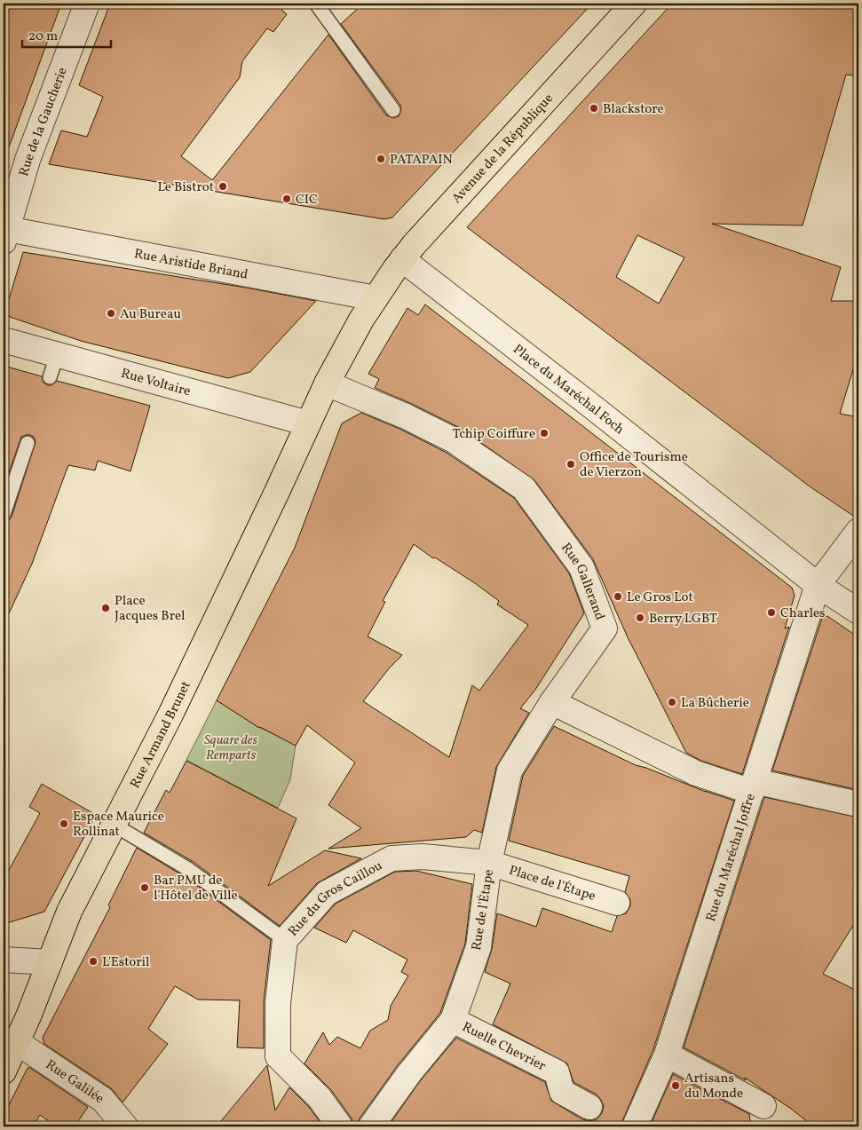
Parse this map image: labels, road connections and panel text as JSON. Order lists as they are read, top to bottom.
{
  "streets": {
    "main road": ["Avenue de la République", "Rue Armand Brunet"],
    "street": [
      "Rue de la Gaucherie",
      "Rue Aristide Briand",
      "Rue Voltaire",
      "Place du Maréchal Foch",
      "Rue Gallerand",
      "Rue du Maréchal Joffre",
      "Place de l'Étape",
      "Rue du Gros Caillou",
      "Rue de l'Étape",
      "Ruelle Chevrier",
      "Rue Galilée"
    ]
  },
  "crossings": [
    ["Rue de la Gaucherie", "Rue Aristide Briand"],
    ["Avenue de la République", "Rue Aristide Briand"],
    ["Avenue de la République", "Place du Maréchal Foch"],
    ["Avenue de la République", "Rue Gallerand"],
    ["Avenue de la République", "Rue Armand Brunet"],
    ["Rue Voltaire", "Rue Armand Brunet"],
    ["Place du Maréchal Foch", "Rue du Maréchal Joffre"],
    ["Rue Gallerand", "Rue Armand Brunet"],
    ["Rue Gallerand", "Rue de l'Étape"],
    ["Rue Armand Brunet", "Rue du Gros Caillou"],
    ["Rue Armand Brunet", "Rue Galilée"],
    ["Place de l'Étape", "Rue du Gros Caillou"],
    ["Place de l'Étape", "Rue de l'Étape"],
    ["Rue du Gros Caillou", "Rue de l'Étape"],
    ["Rue de l'Étape", "Ruelle Chevrier"]
  ],
  "parks": ["Square des Remparts"],
  "places": [
    "Blackstore",
    "PATAPAIN",
    "Le Bistrot",
    "CIC",
    "Au Bureau",
    "Tchip Coiffure",
    "Office de Tourisme de Vierzon",
    "Le Gros Lot",
    "Place Jacques Brel",
    "Charles",
    "Berry LGBT",
    "La Bûcherie",
    "Espace Maurice Rollinat",
    "Bar PMU de l'Hôtel de Ville",
    "L'Estoril",
    "Artisans du Monde"
  ],
  "scale_bar": "20 m"
}
